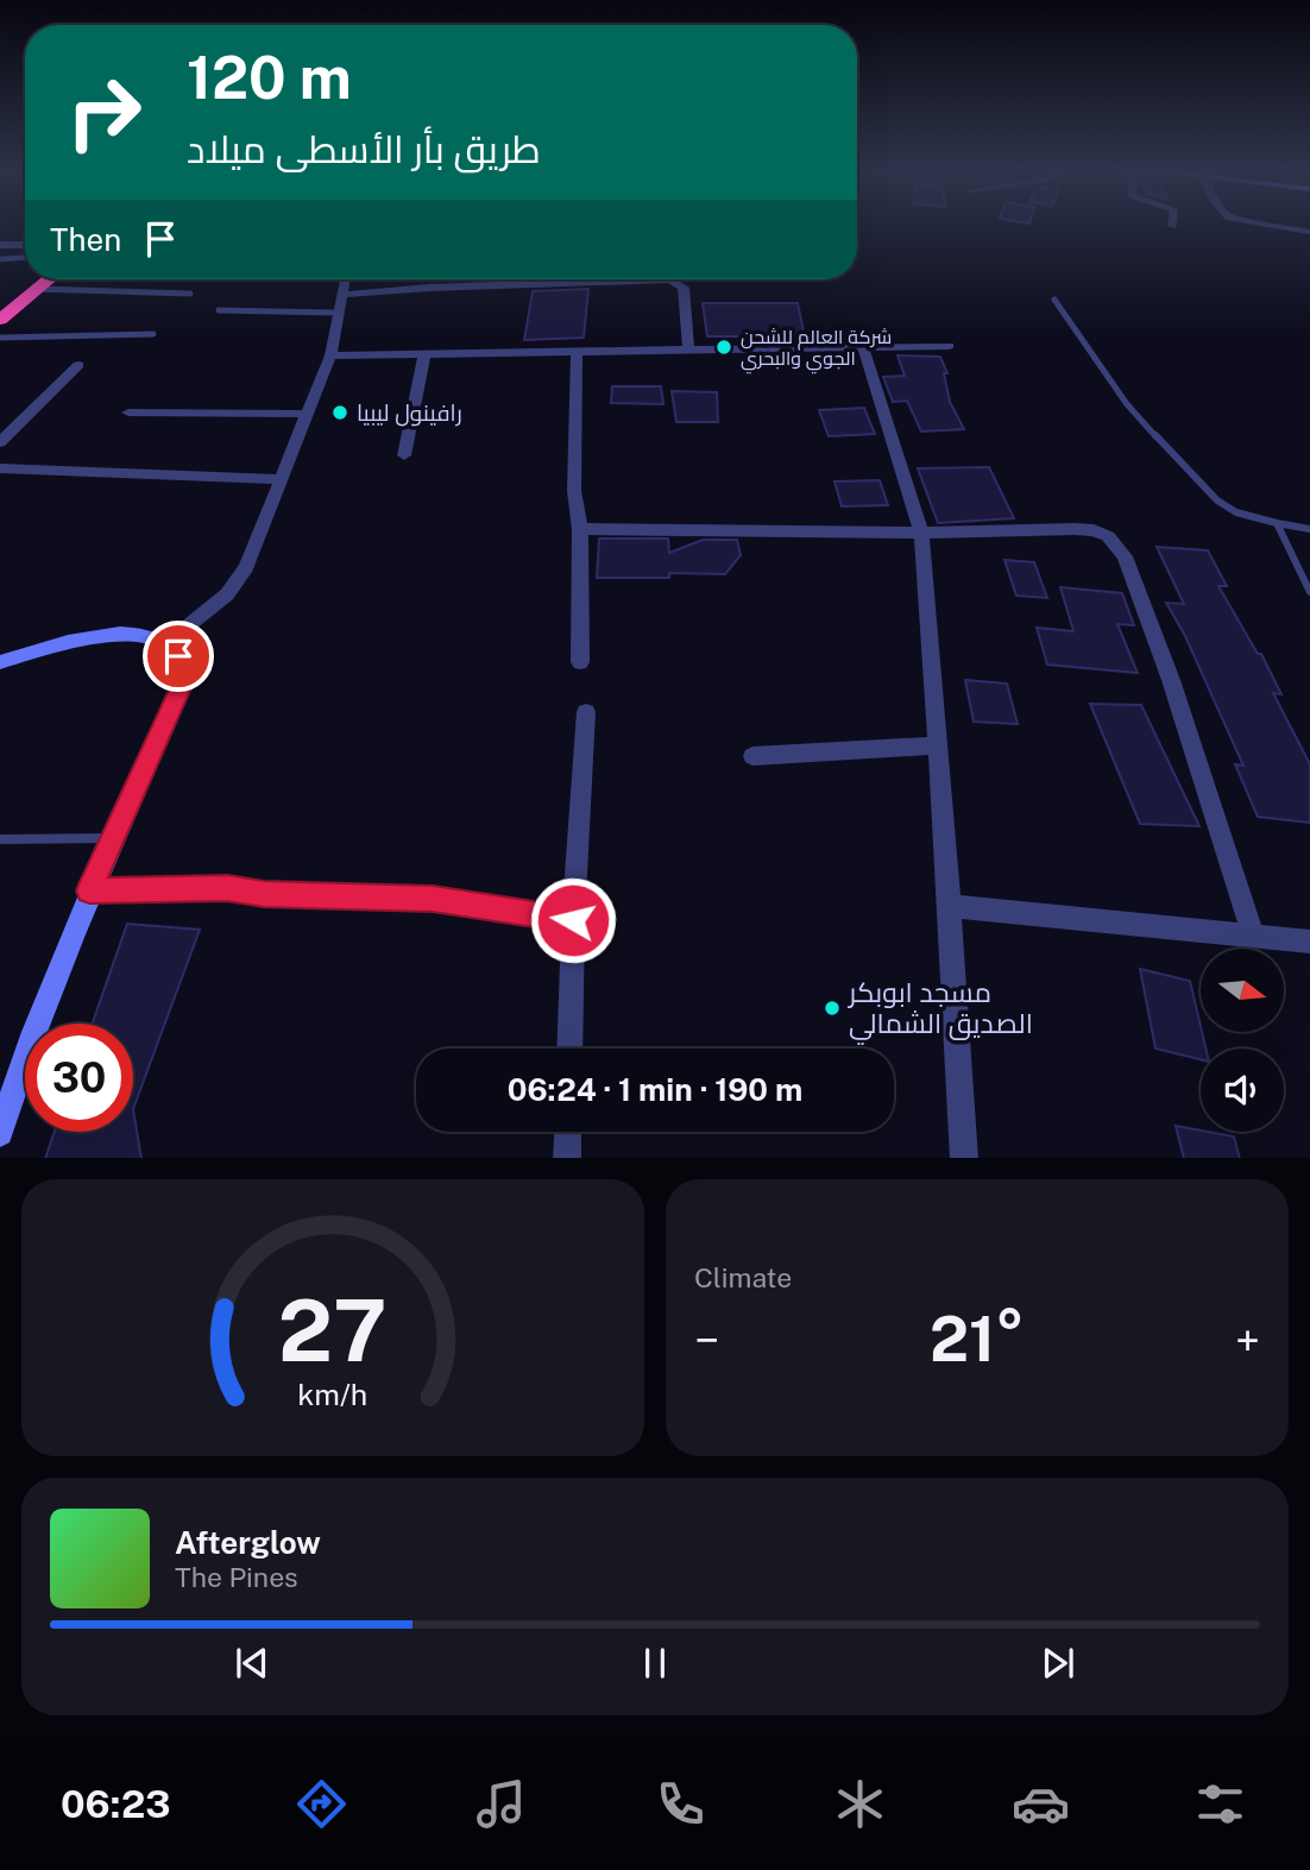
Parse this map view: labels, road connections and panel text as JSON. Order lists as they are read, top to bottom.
{
  "places": ["شركة العالم للشحن الجوي والبحري", "رافينول ليبيا", "مسجد ابوبكر الصديق الشمالي"],
  "north": "right",
  "page": {
    "turn": ["120 m", "طريق بأر الأسطى ميلاد"],
    "then": "Then",
    "limit": "30",
    "trip": "06:24 · 1 min · 190 m",
    "tile": "Climate",
    "heat": ["−", "21°", "+"],
    "song": ["Afterglow", "The Pines"],
    "tabs": "06:23",
    "gauge": ["27", "km/h"]
  }
}
